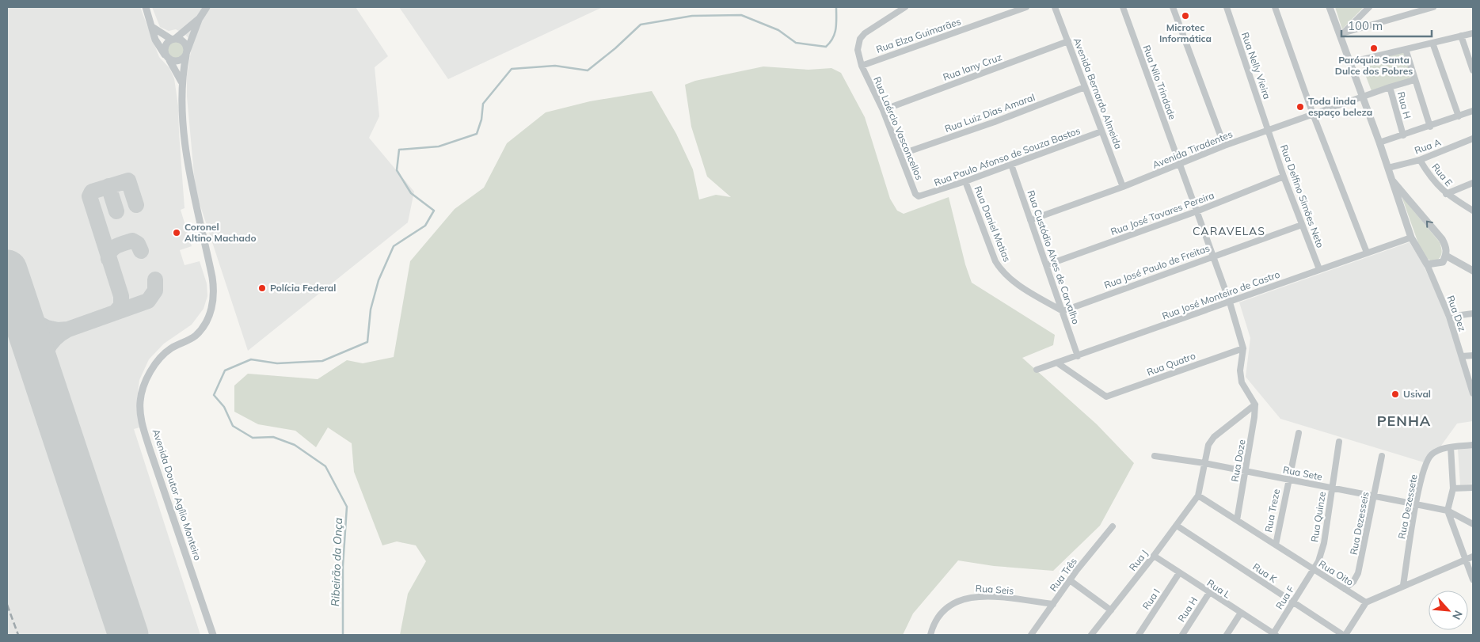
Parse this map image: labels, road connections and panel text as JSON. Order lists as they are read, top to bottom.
{
  "streets": {
    "street": [
      "Rua Elza Guimarães",
      "Rua Nelly Vieira",
      "Rua Iany Cruz",
      "Rua Nilo Trindade",
      "Avenida Bernardo Almeida",
      "Rua H",
      "Rua Luiz Dias Amaral",
      "Rua Laércio Vasconcellos",
      "Rua A",
      "Avenida Tiradentes",
      "Rua Paulo Afonso de Souza Bastos",
      "Rua E",
      "Rua Delfino Simões Neto",
      "Rua José Tavares Pereira",
      "Rua Daniel Matias",
      "Rua Custódio Alves de Carvalho",
      "Rua José Paulo de Freitas",
      "Rua José Monteiro de Castro",
      "Rua Dez",
      "Rua Quatro",
      "Rua Doze",
      "Rua Sete",
      "Avenida Doutor Agílio Monteiro",
      "Rua Dezessete",
      "Rua Treze",
      "Rua Quinze",
      "Rua Dezesseis",
      "Rua J",
      "Rua K",
      "Rua Oito",
      "Rua Três",
      "Rua L",
      "Rua Seis",
      "Rua F",
      "Rua I"
    ]
  },
  "crossings": [
    ["Rua Elza Guimarães", "Rua Laércio Vasconcellos"],
    ["Rua Nelly Vieira", "Avenida Tiradentes"],
    ["Rua Nelly Vieira", "Rua Delfino Simões Neto"],
    ["Rua Iany Cruz", "Avenida Bernardo Almeida"],
    ["Rua Iany Cruz", "Rua Laércio Vasconcellos"],
    ["Rua Nilo Trindade", "Avenida Tiradentes"],
    ["Rua Nilo Trindade", "Rua José Tavares Pereira"],
    ["Rua Nilo Trindade", "Rua José Paulo de Freitas"],
    ["Rua Nilo Trindade", "Rua José Monteiro de Castro"],
    ["Rua Nilo Trindade", "Rua Quatro"],
    ["Avenida Bernardo Almeida", "Rua Luiz Dias Amaral"],
    ["Avenida Bernardo Almeida", "Avenida Tiradentes"],
    ["Avenida Bernardo Almeida", "Rua Paulo Afonso de Souza Bastos"],
    ["Rua H", "Avenida Tiradentes"],
    ["Rua H", "Rua L"],
    ["Rua Luiz Dias Amaral", "Rua Laércio Vasconcellos"],
    ["Rua Laércio Vasconcellos", "Rua Paulo Afonso de Souza Bastos"],
    ["Rua A", "Rua E"],
    ["Avenida Tiradentes", "Rua Delfino Simões Neto"],
    ["Avenida Tiradentes", "Rua Custódio Alves de Carvalho"],
    ["Rua Paulo Afonso de Souza Bastos", "Rua Daniel Matias"],
    ["Rua Paulo Afonso de Souza Bastos", "Rua Custódio Alves de Carvalho"],
    ["Rua Delfino Simões Neto", "Rua José Tavares Pereira"],
    ["Rua Delfino Simões Neto", "Rua José Paulo de Freitas"],
    ["Rua Delfino Simões Neto", "Rua José Monteiro de Castro"],
    ["Rua José Tavares Pereira", "Rua Custódio Alves de Carvalho"],
    ["Rua Daniel Matias", "Rua Custódio Alves de Carvalho"],
    ["Rua Daniel Matias", "Rua José Paulo de Freitas"],
    ["Rua Custódio Alves de Carvalho", "Rua José Paulo de Freitas"],
    ["Rua Custódio Alves de Carvalho", "Rua José Monteiro de Castro"],
    ["Rua José Monteiro de Castro", "Rua Quatro"],
    ["Rua Doze", "Rua Sete"],
    ["Rua Doze", "Rua Oito"],
    ["Rua Sete", "Rua Dezessete"],
    ["Rua Sete", "Rua Treze"],
    ["Rua Sete", "Rua Quinze"],
    ["Rua Sete", "Rua Dezesseis"],
    ["Rua Treze", "Rua Oito"],
    ["Rua Quinze", "Rua Oito"],
    ["Rua Quinze", "Rua F"],
    ["Rua Dezesseis", "Rua Oito"],
    ["Rua J", "Rua K"],
    ["Rua J", "Rua Oito"],
    ["Rua J", "Rua L"],
    ["Rua K", "Rua F"],
    ["Rua Oito", "Rua F"],
    ["Rua Três", "Rua Seis"],
    ["Rua L", "Rua F"],
    ["Rua L", "Rua I"]
  ],
  "districts": ["CARAVELAS", "PENHA"],
  "water": ["Ribeirão da Onça"],
  "places": [
    "Microtec Informática",
    "Paróquia Santa Dulce dos Pobres",
    "Toda linda espaço beleza",
    "Coronel Altino Machado",
    "Polícia Federal",
    "Usival"
  ],
  "scale_bar": "100 m",
  "north": "bottom right"
}
